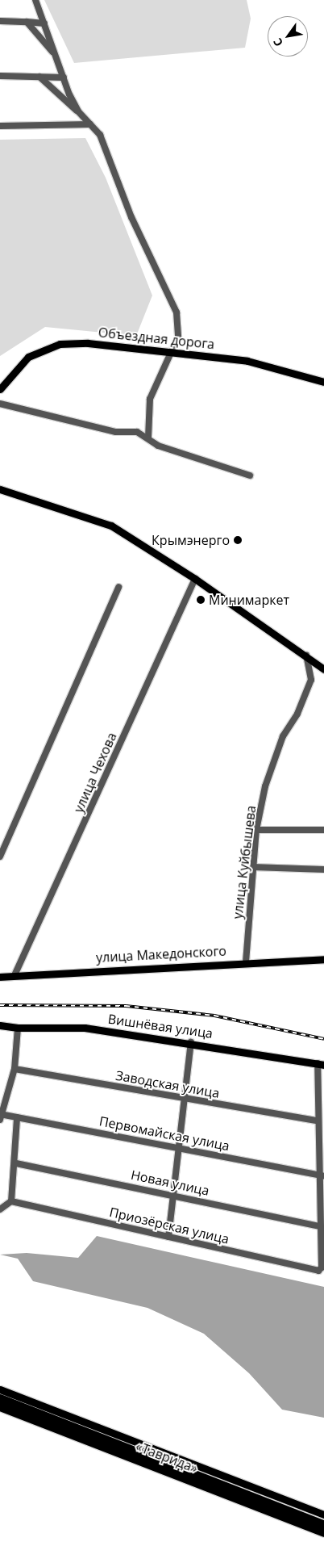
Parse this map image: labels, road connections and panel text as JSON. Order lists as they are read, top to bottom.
{
  "streets": {
    "highway": ["«Таврида»"],
    "main road": ["Объездная дорога", "улица Македонского", "Вишнёвая улица"],
    "street": [
      "улица Чехова",
      "улица Куйбышева",
      "Заводская улица",
      "Первомайская улица",
      "Новая улица",
      "Приозёрская улица"
    ]
  },
  "crossings": [
    ["улица Чехова", "улица Македонского"],
    ["улица Куйбышева", "улица Македонского"],
    ["Новая улица", "Приозёрская улица"]
  ],
  "places": ["Крымэнерго", "Минимаркет"],
  "north": "bottom left"
}
